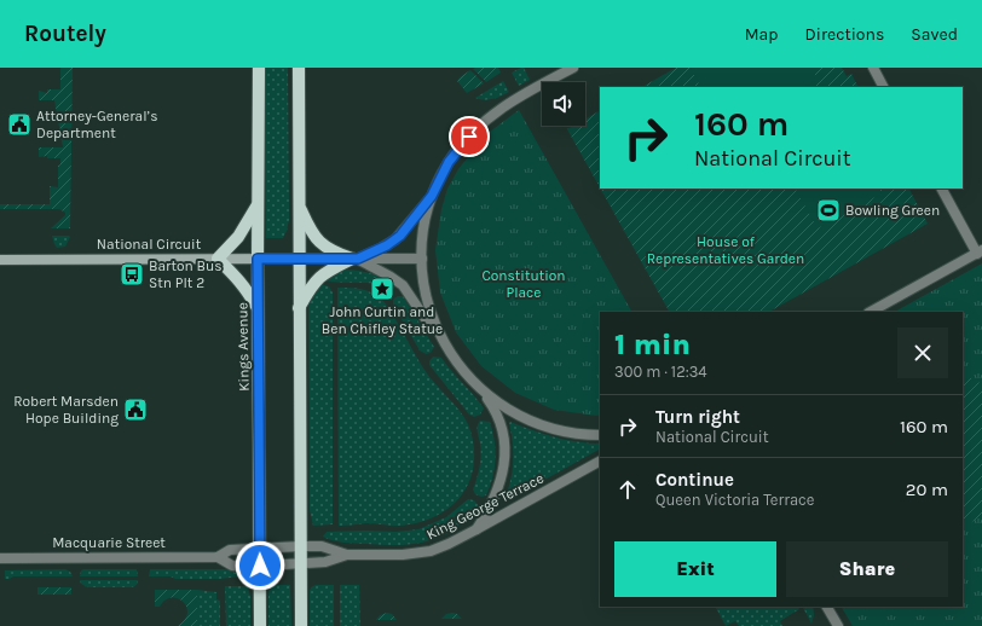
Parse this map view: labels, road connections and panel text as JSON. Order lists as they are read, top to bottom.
{
  "streets": {
    "main road": ["Kings Avenue"],
    "street": ["National Circuit", "King George Terrace", "Macquarie Street"]
  },
  "crossings": [
    ["National Circuit", "Kings Avenue"],
    ["Kings Avenue", "Macquarie Street"],
    ["King George Terrace", "Macquarie Street"]
  ],
  "parks": ["House of Representatives Garden", "Constitution Place"],
  "places": {
    "public building": ["Attorney-General’s Department", "Robert Marsden Hope Building"],
    "sports": ["Bowling Green"],
    "bus stop": ["Barton Bus Stn Plt 2"],
    "place": ["John Curtin and Ben Chifley Statue"]
  },
  "page": {
    "header": "Routely",
    "nav": ["Map", "Directions", "Saved"],
    "turn": ["160 m", "National Circuit"],
    "heading": ["1 min", "300 m · 12:34"],
    "list": [
      {
        "name": "Turn right",
        "note": "National Circuit",
        "value": "160 m"
      },
      {
        "name": "Continue",
        "note": "Queen Victoria Terrace",
        "value": "20 m"
      }
    ],
    "buttons": ["Exit", "Share"]
  }
}
